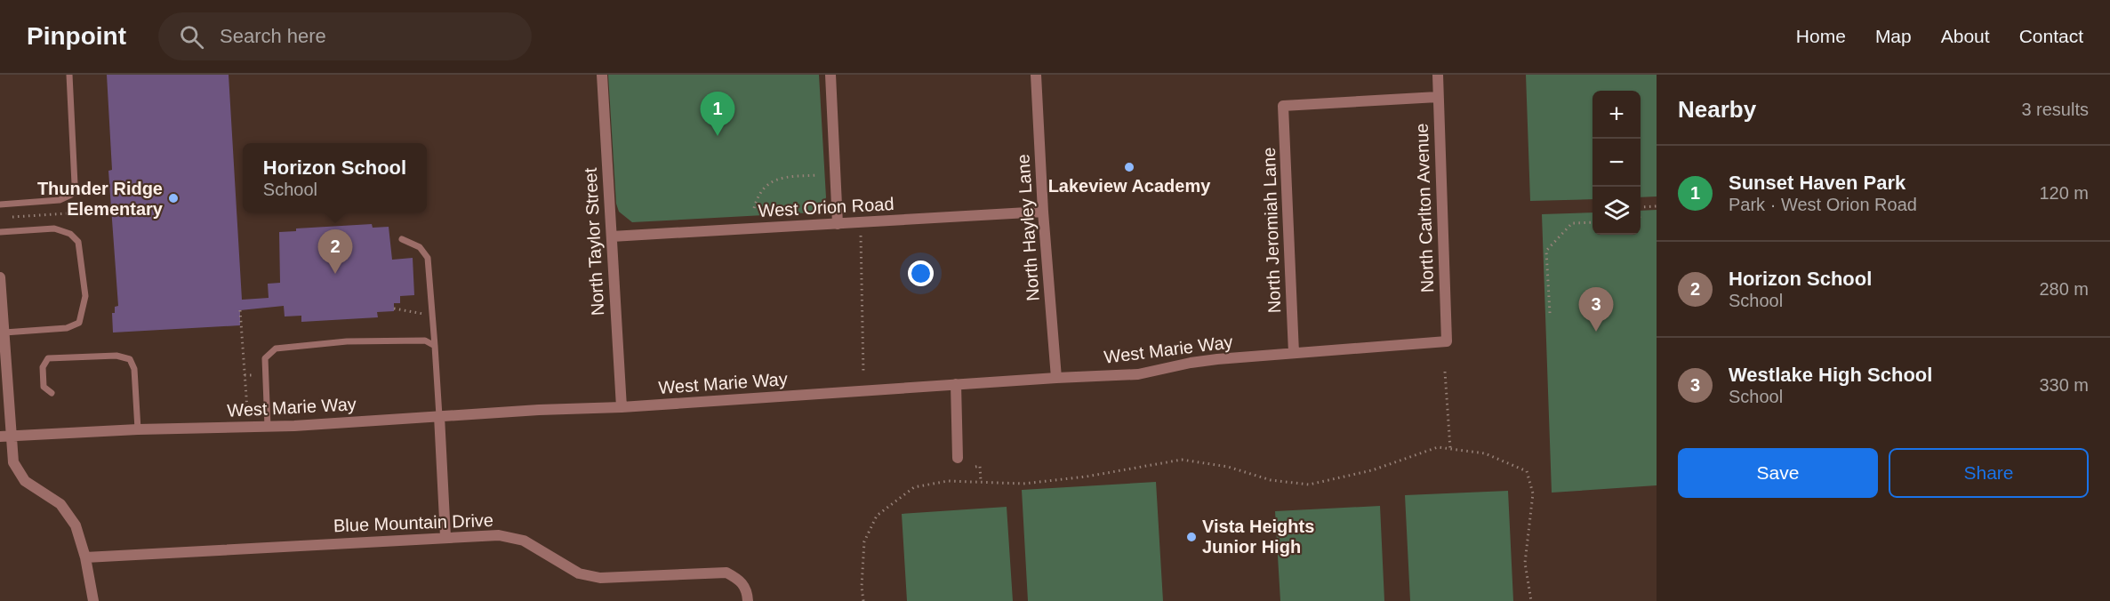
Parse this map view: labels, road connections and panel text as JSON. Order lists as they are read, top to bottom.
{
  "streets": {
    "street": [
      "West Orion Road",
      "North Carlton Avenue",
      "North Hayley Lane",
      "North Jeromiah Lane",
      "North Taylor Street",
      "West Marie Way",
      "Blue Mountain Drive"
    ]
  },
  "crossings": [
    ["West Orion Road", "North Hayley Lane"],
    ["West Orion Road", "North Taylor Street"],
    ["North Carlton Avenue", "North Jeromiah Lane"],
    ["North Carlton Avenue", "West Marie Way"],
    ["North Hayley Lane", "West Marie Way"],
    ["North Jeromiah Lane", "West Marie Way"],
    ["North Taylor Street", "West Marie Way"]
  ],
  "places": ["Lakeview Academy", "Thunder Ridge Elementary", "Vista Heights Junior High"],
  "page": {
    "header": "Pinpoint",
    "search": "Search here",
    "nav": [
      "Home",
      "Map",
      "About",
      "Contact"
    ],
    "heading": ["Nearby", "3 results"],
    "map_buttons": ["+", "−"],
    "pins": ["1", "2", "3"],
    "popup": ["Horizon School", "School"],
    "list": [
      {
        "mark": "1",
        "name": "Sunset Haven Park",
        "note": "Park · West Orion Road",
        "value": "120 m"
      },
      {
        "mark": "2",
        "name": "Horizon School",
        "note": "School",
        "value": "280 m"
      },
      {
        "mark": "3",
        "name": "Westlake High School",
        "note": "School",
        "value": "330 m"
      }
    ],
    "buttons": ["Save", "Share"]
  }
}
